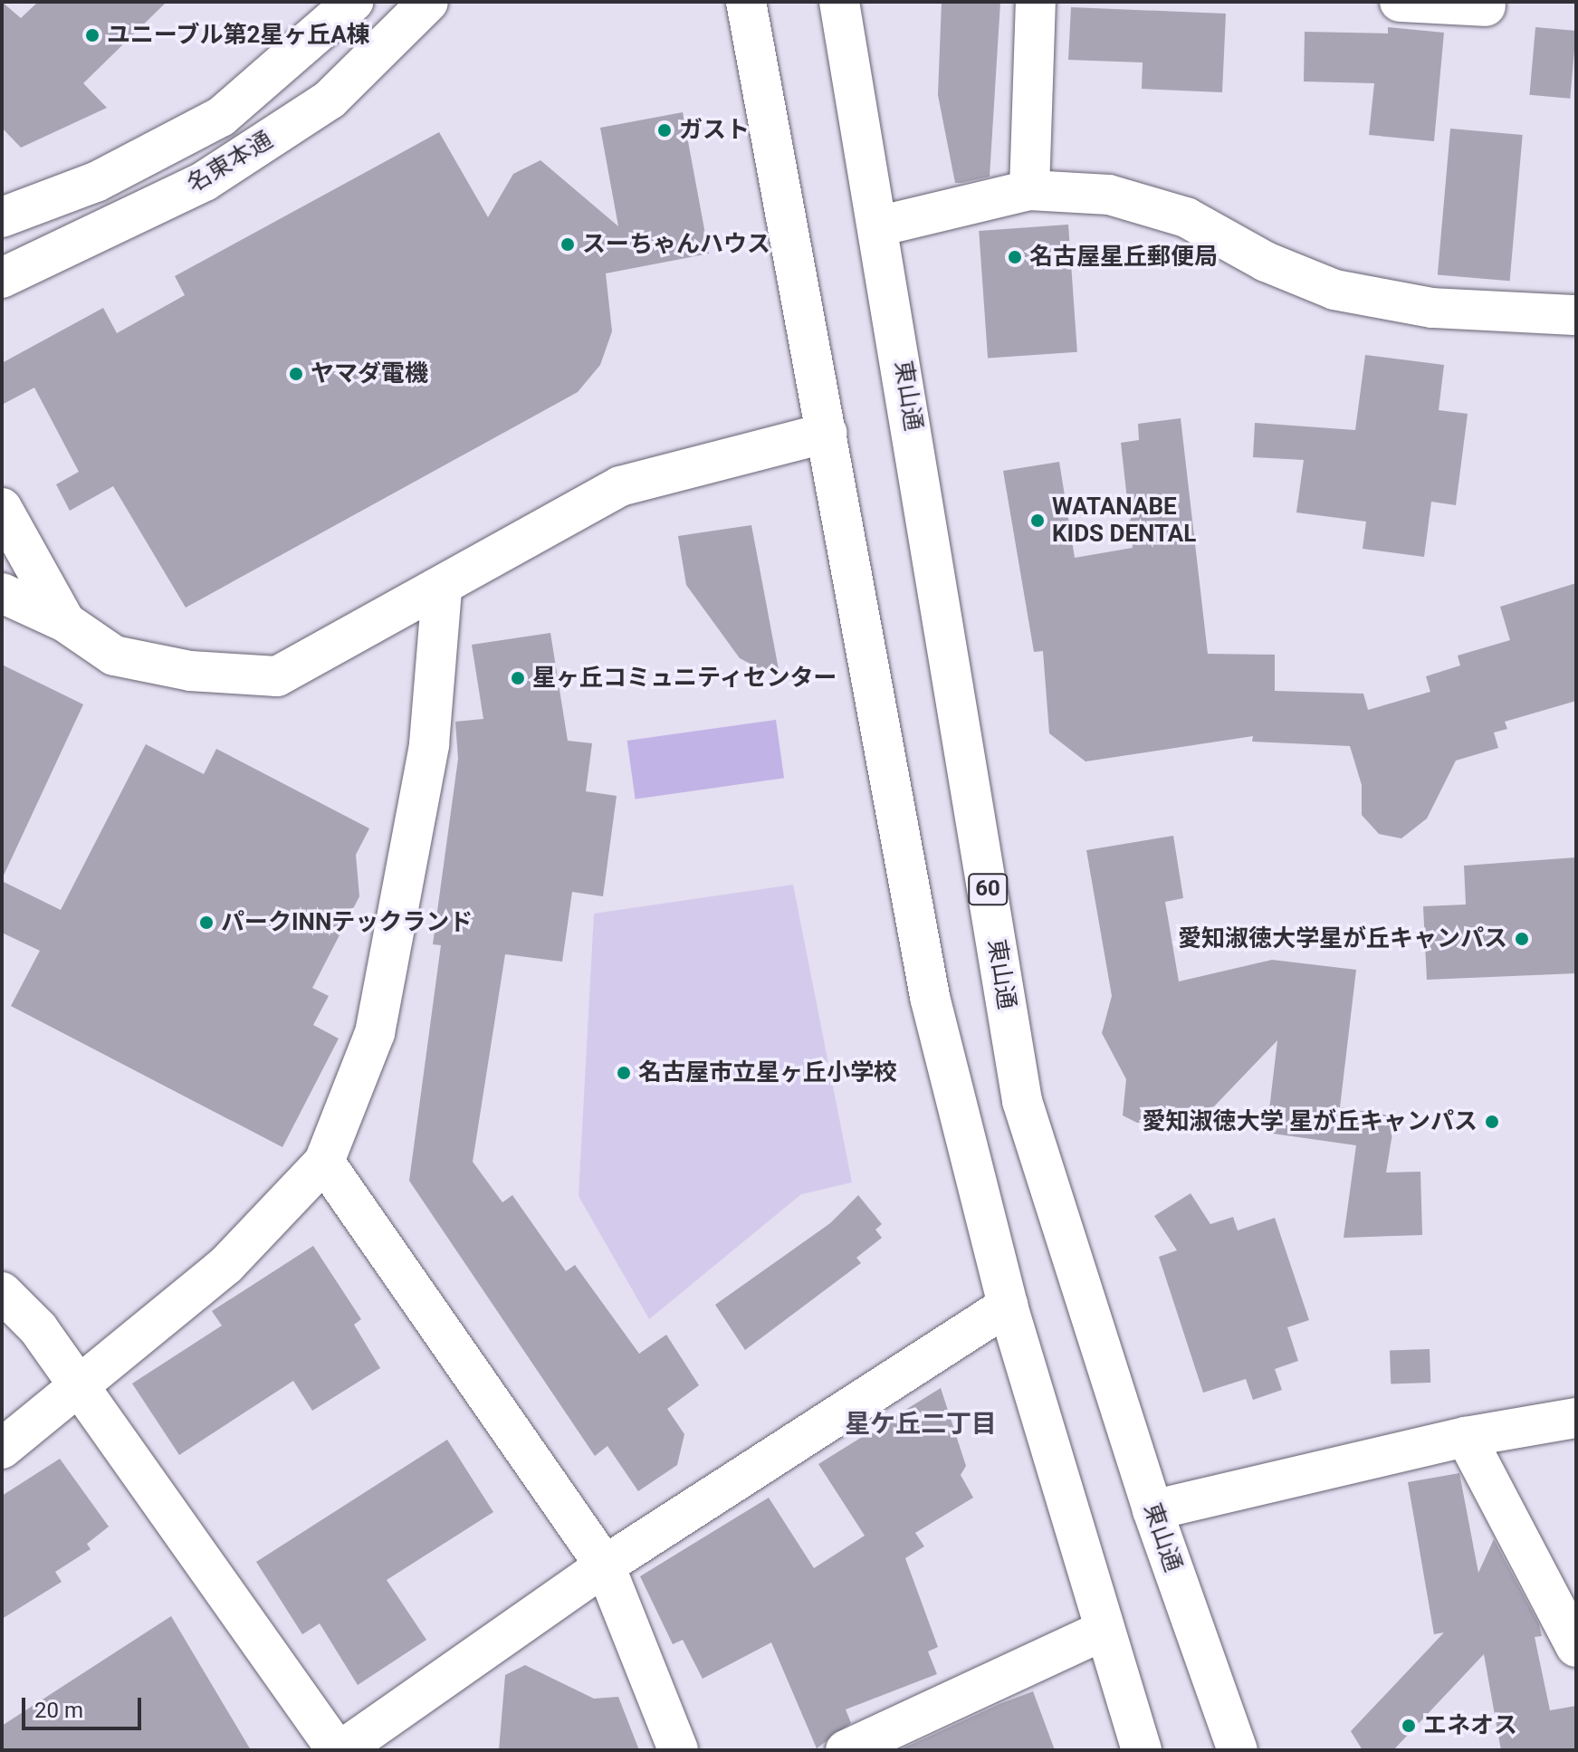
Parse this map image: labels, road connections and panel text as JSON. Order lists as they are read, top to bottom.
{
  "streets": {
    "street": ["名東本通", "東山通", "60"]
  },
  "districts": ["星ケ丘二丁目"],
  "places": [
    "ユニーブル第2星ヶ丘A棟",
    "ガスト",
    "スーちゃんハウス",
    "名古屋星丘郵便局",
    "ヤマダ電機",
    "WATANABE KIDS DENTAL",
    "星ヶ丘コミュニティセンター",
    "パークINNテックランド",
    "愛知淑徳大学星が丘キャンパス",
    "名古屋市立星ヶ丘小学校",
    "愛知淑徳大学 星が丘キャンパス",
    "エネオス"
  ],
  "scale_bar": "20 m"
}
